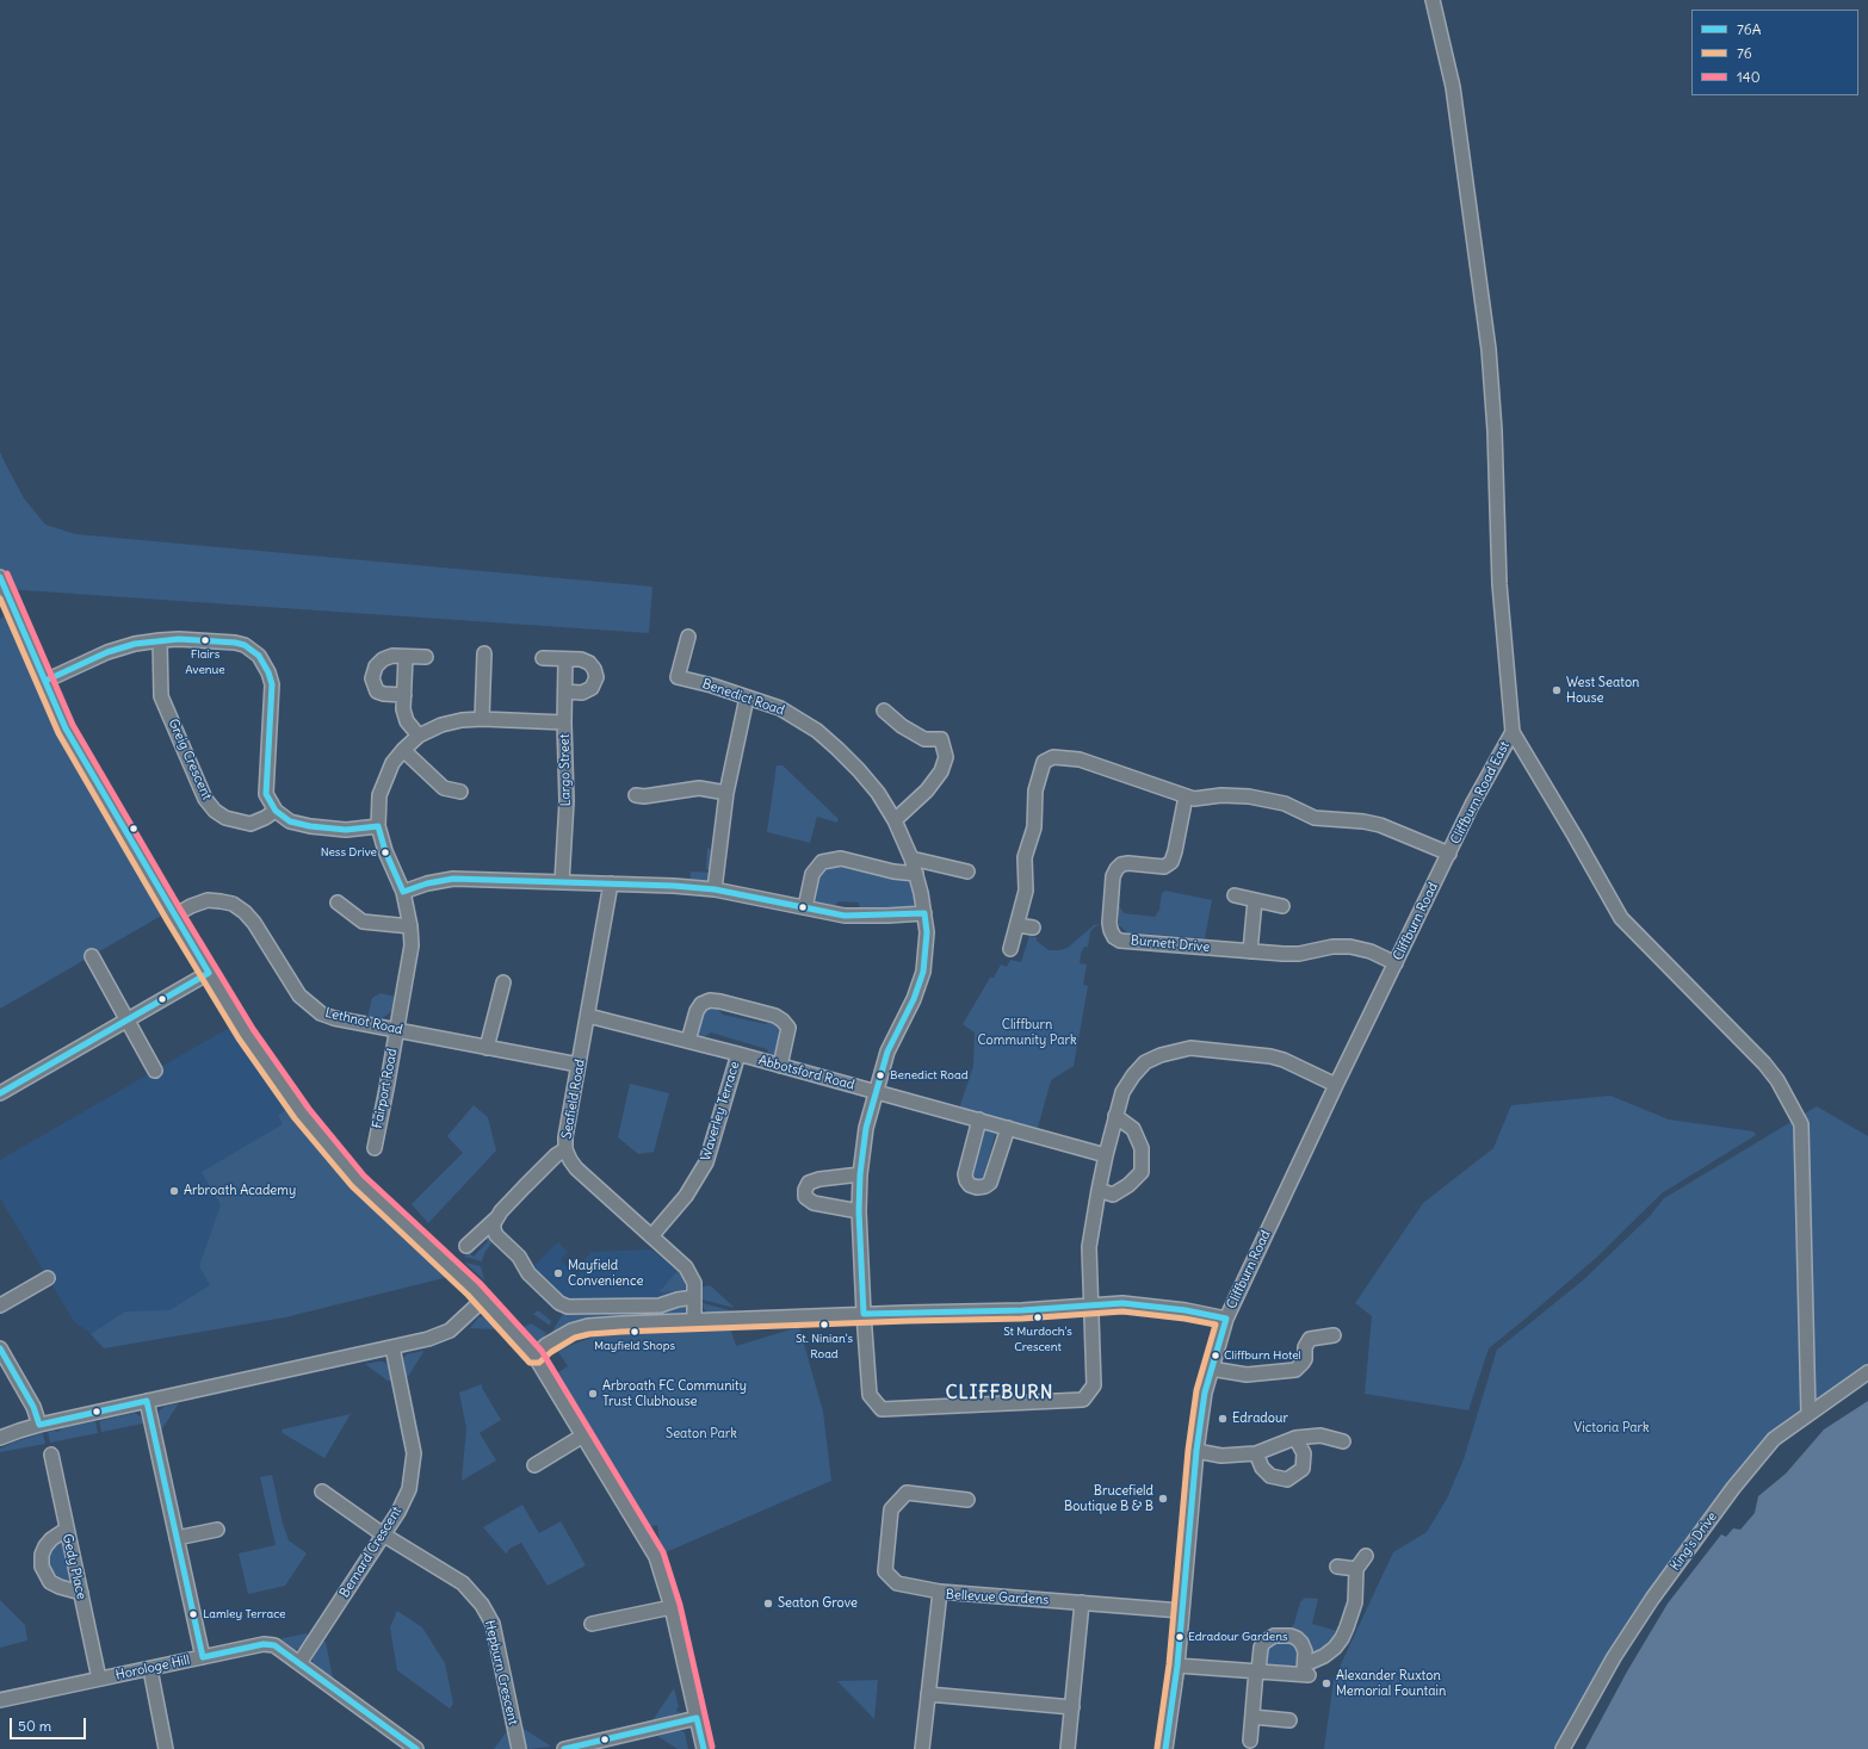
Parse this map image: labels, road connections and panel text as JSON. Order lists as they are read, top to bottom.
{
  "streets": {
    "street": [
      "Benedict Road",
      "Greig Crescent",
      "Largo Street",
      "Cliffburn Road East",
      "Cliffburn Road",
      "Burnett Drive",
      "Lethnot Road",
      "Abbotsford Road",
      "Fairport Road",
      "Seafield Road",
      "Waverley Terrace",
      "King's Drive",
      "Bernard Crescent",
      "Gedy Place",
      "Bellevue Gardens",
      "Horologe Hill",
      "Hepburn Crescent"
    ]
  },
  "crossings": [
    ["Benedict Road", "Abbotsford Road"],
    ["Cliffburn Road East", "Cliffburn Road"],
    ["Cliffburn Road", "Burnett Drive"],
    ["Cliffburn Road", "Bellevue Gardens"],
    ["Lethnot Road", "Fairport Road"],
    ["Lethnot Road", "Seafield Road"],
    ["Abbotsford Road", "Seafield Road"],
    ["Abbotsford Road", "Waverley Terrace"],
    ["Seafield Road", "Waverley Terrace"],
    ["Bernard Crescent", "Horologe Hill"],
    ["Bernard Crescent", "Hepburn Crescent"],
    ["Gedy Place", "Horologe Hill"]
  ],
  "districts": ["CLIFFBURN"],
  "parks": ["Cliffburn Community Park", "Victoria Park", "Seaton Park"],
  "places": [
    "Flairs Avenue",
    "West Seaton House",
    "Ness Drive",
    "Benedict Road",
    "Arbroath Academy",
    "Mayfield Convenience",
    "St Murdoch's Crescent",
    "St. Ninian's Road",
    "Mayfield Shops",
    "Cliffburn Hotel",
    "Arbroath FC Community Trust Clubhouse",
    "Edradour",
    "Brucefield Boutique B & B",
    "Seaton Grove",
    "Lamley Terrace",
    "Edradour Gardens",
    "Alexander Ruxton Memorial Fountain"
  ],
  "lines": ["transit line 140", "transit line 76A", "transit line 76"],
  "legend": ["76A", "76", "140"],
  "scale_bar": "50 m"
}
